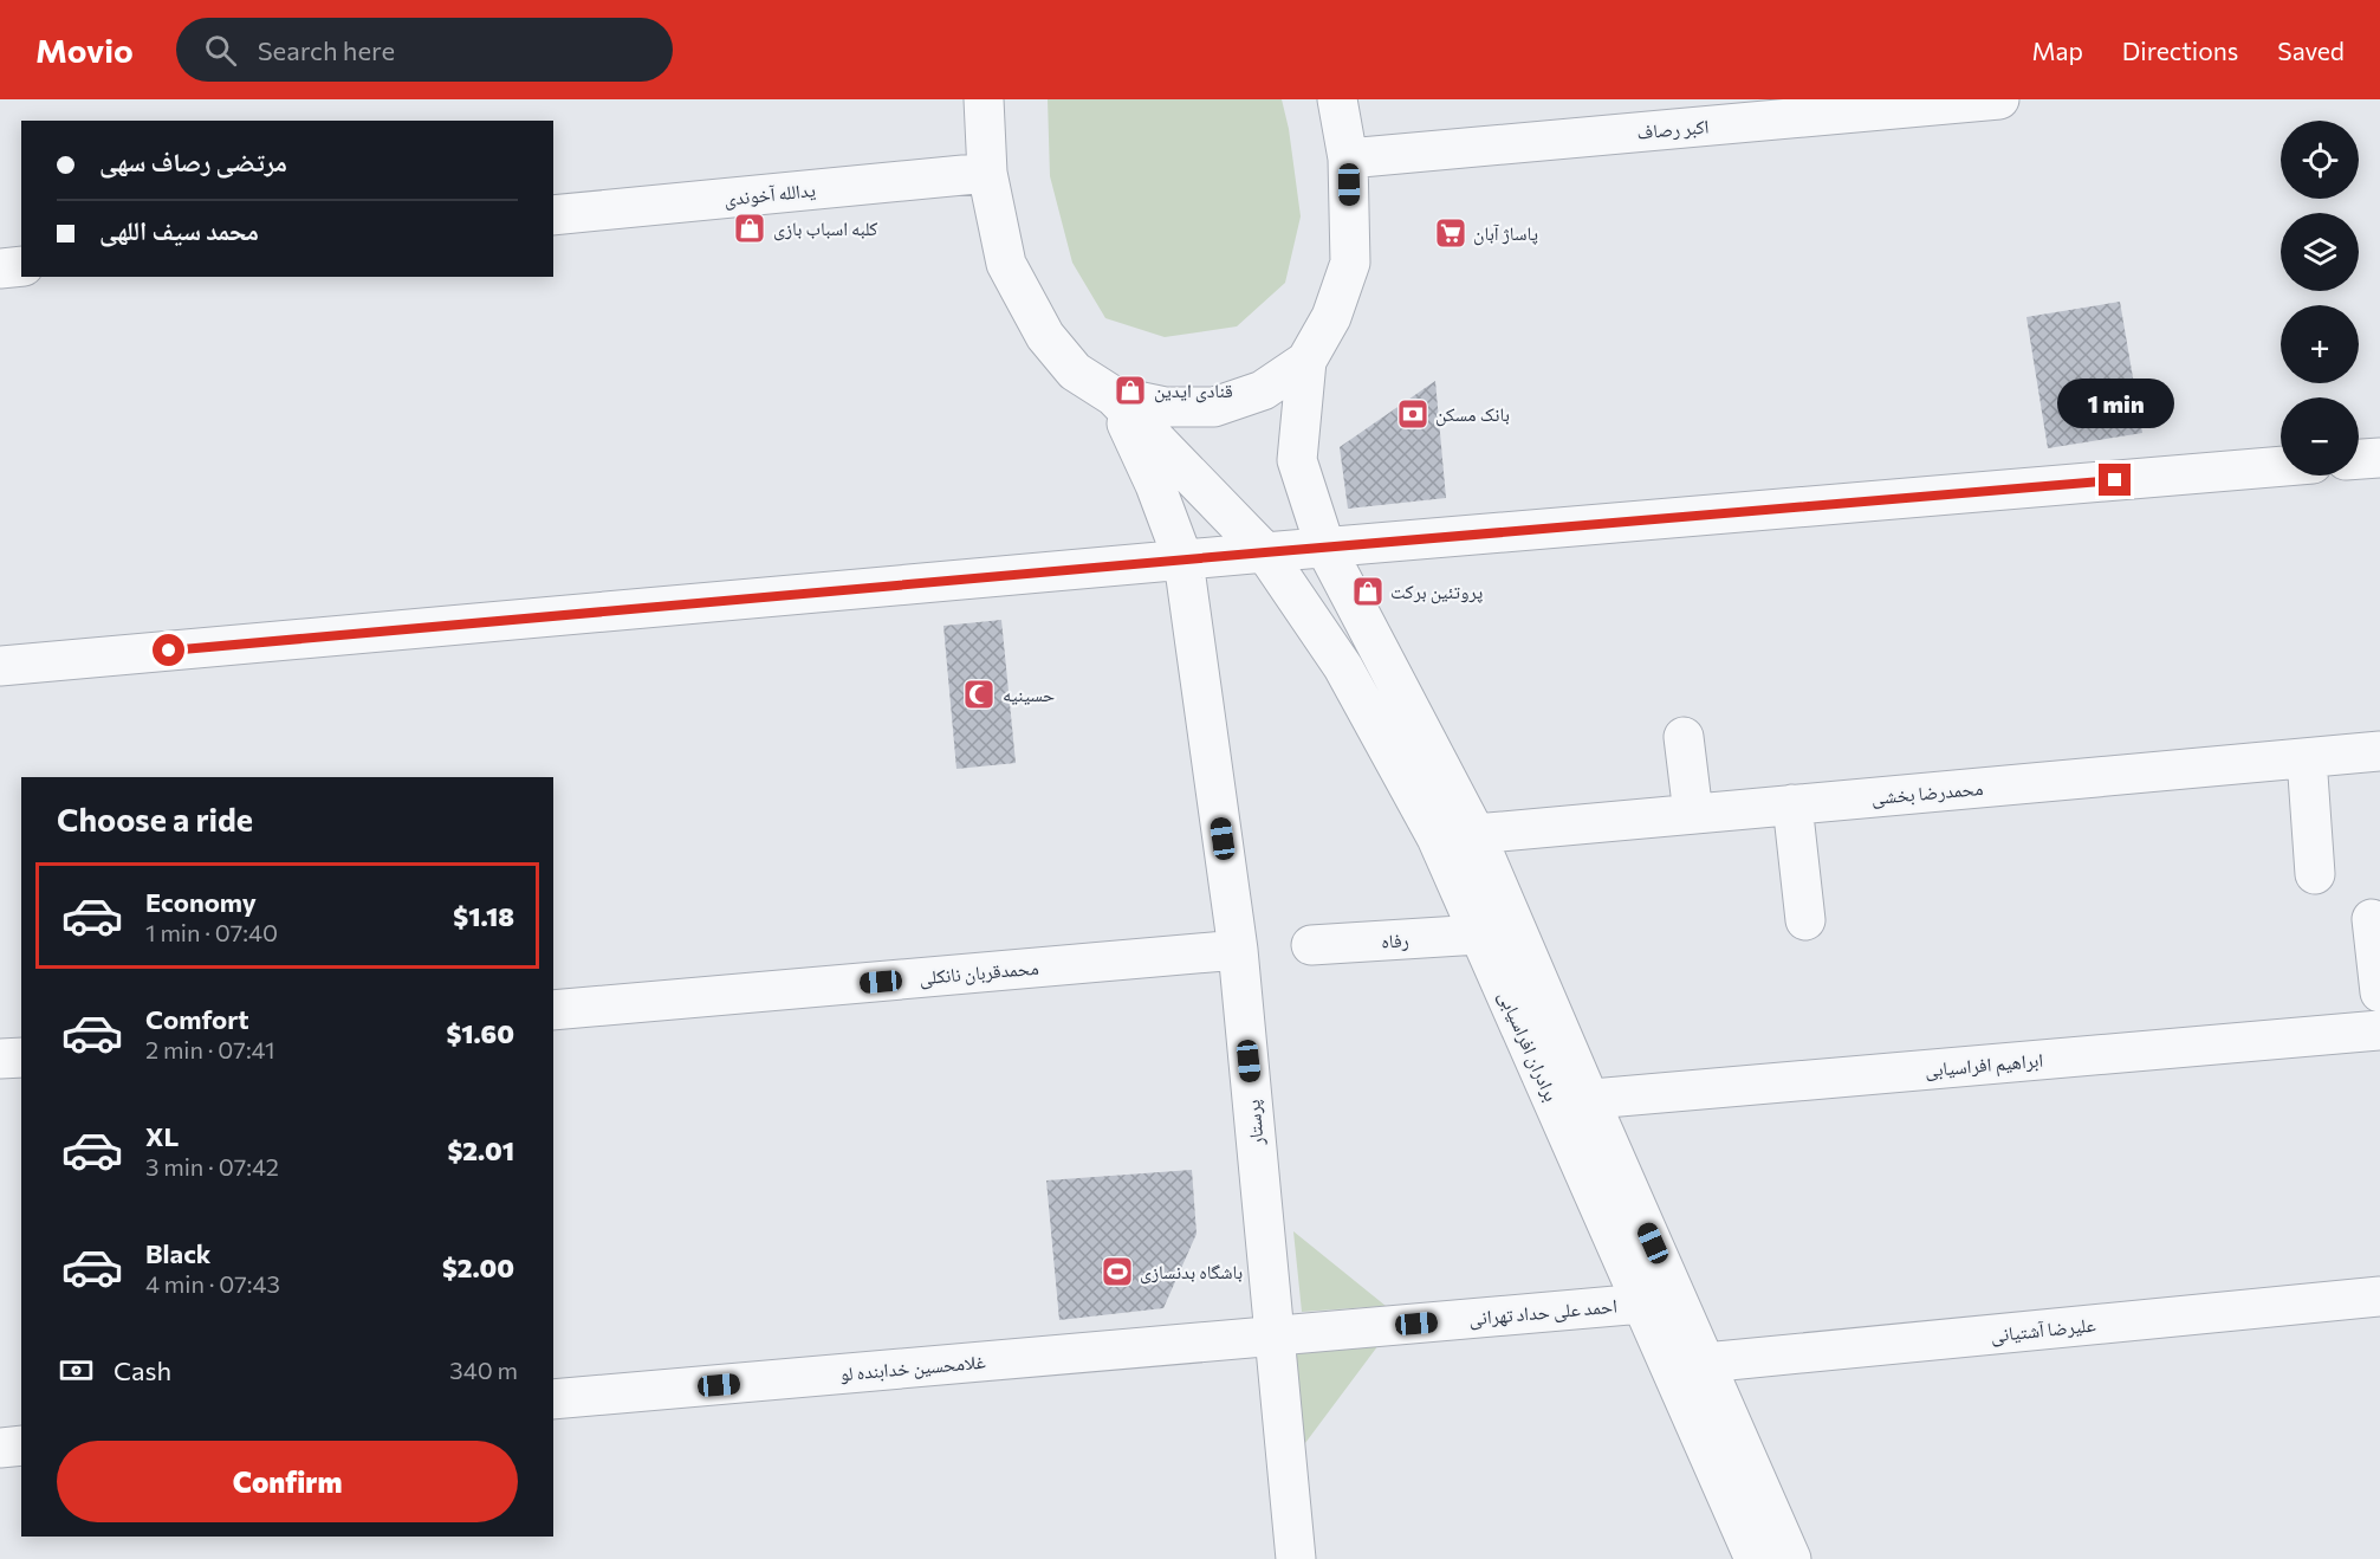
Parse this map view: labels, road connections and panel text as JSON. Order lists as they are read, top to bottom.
{
  "streets": {
    "street": [
      "اکبر رصاف",
      "یدالله آخوندی",
      "محمدرضا بخشی",
      "رفاه",
      "محمدقربان نانکلی",
      "برادران افراسیابی",
      "ابراهیم افراسیابی",
      "پرستار",
      "احمد علی حداد تهرانی",
      "علیرضا آشتیانی",
      "غلامحسین خدابنده لو"
    ]
  },
  "crossings": [
    ["محمدرضا بخشی", "برادران افراسیابی"],
    ["رفاه", "برادران افراسیابی"],
    ["محمدقربان نانکلی", "پرستار"],
    ["برادران افراسیابی", "ابراهیم افراسیابی"],
    ["برادران افراسیابی", "پرستار"],
    ["برادران افراسیابی", "احمد علی حداد تهرانی"],
    ["برادران افراسیابی", "علیرضا آشتیانی"],
    ["پرستار", "احمد علی حداد تهرانی"],
    ["پرستار", "غلامحسین خدابنده لو"],
    ["احمد علی حداد تهرانی", "غلامحسین خدابنده لو"]
  ],
  "places": {
    "shop": ["کلبه اسباب بازی", "قنادی ایدین", "پروتئین برکت"],
    "supermarket": ["پاساژ آبان"],
    "bank": ["بانک مسکن"],
    "mosque": ["حسینیه"],
    "sports": ["باشگاه بدنسازی"]
  },
  "page": {
    "header": "Movio",
    "search": "Search here",
    "nav": ["Map", "Directions", "Saved"],
    "map_buttons": ["+", "−"],
    "banner": ["مرتضی رصاف سهی", "محمد سیف اللهی"],
    "bubble": "1 min",
    "heading": "Choose a ride",
    "list": [
      {
        "name": "Economy",
        "note": "1 min · 07:40",
        "value": "$1.18"
      },
      {
        "name": "Comfort",
        "note": "2 min · 07:41",
        "value": "$1.60"
      },
      {
        "name": "XL",
        "note": "3 min · 07:42",
        "value": "$2.01"
      },
      {
        "name": "Black",
        "note": "4 min · 07:43",
        "value": "$2.00"
      }
    ],
    "pay": ["Cash", "340 m"],
    "buttons": "Confirm"
  }
}
